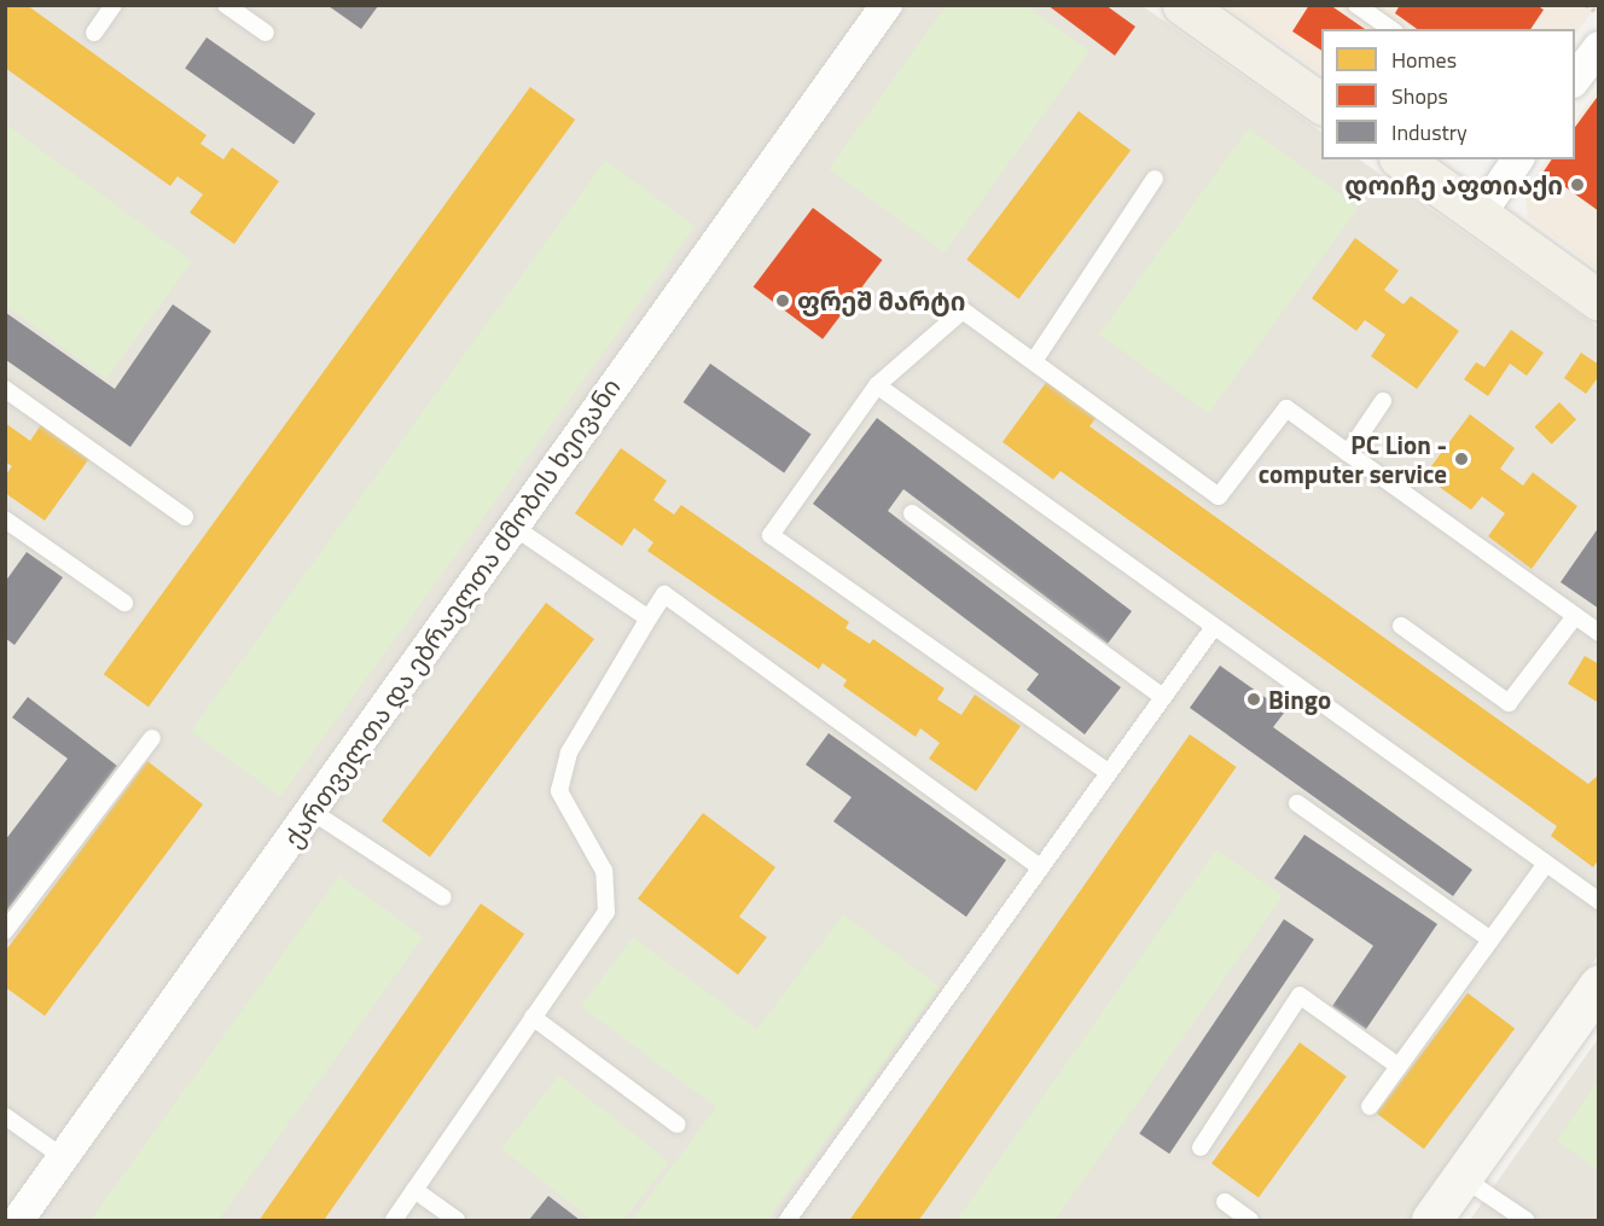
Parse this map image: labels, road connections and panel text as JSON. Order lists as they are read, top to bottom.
{
  "streets": {
    "street": ["ქართველთა და ებრაელთა ძმობის ხეივანი"]
  },
  "places": [
    "დოიჩე აფთიაქი",
    "ფრეშ მარტი",
    "PC Lion - computer service",
    "Bingo"
  ],
  "legend": ["Homes", "Shops", "Industry"]
}
